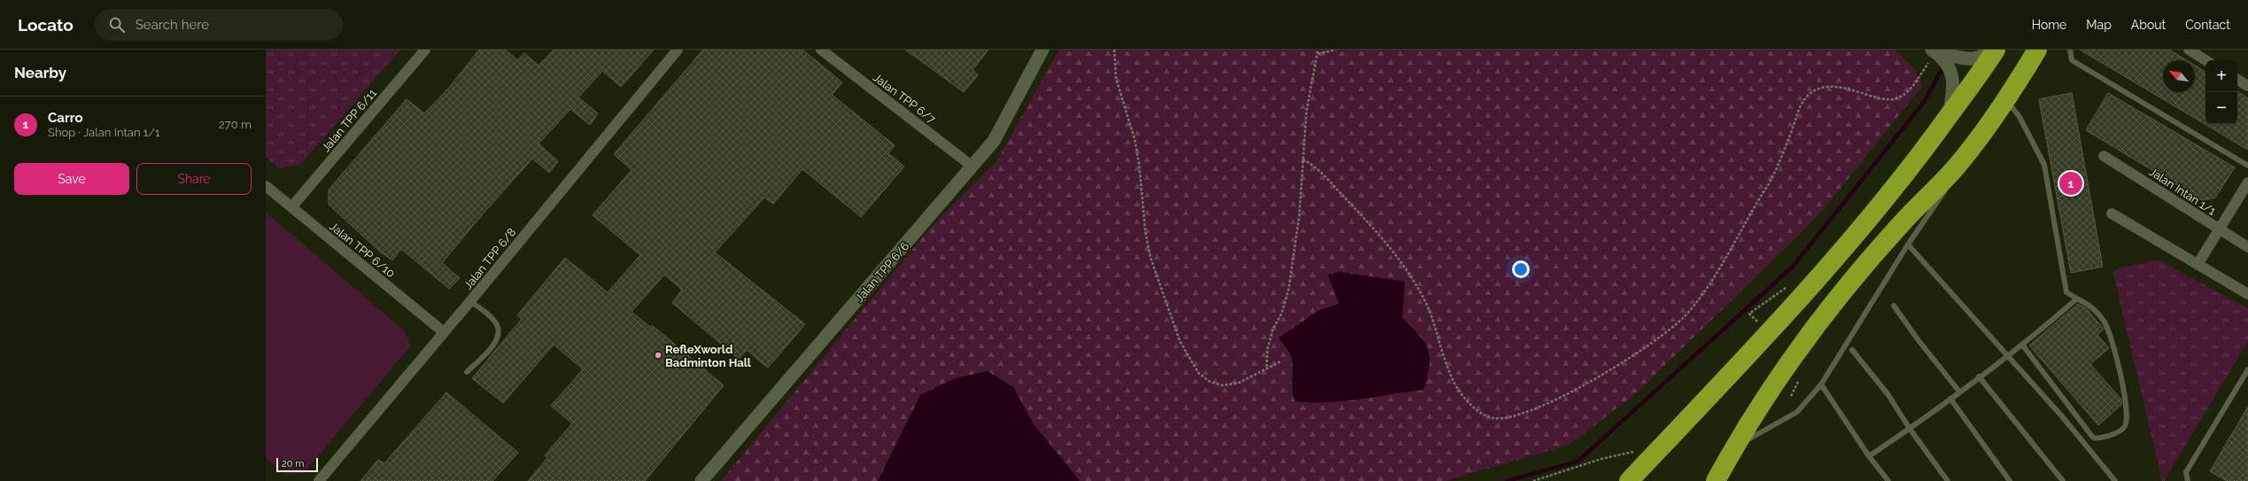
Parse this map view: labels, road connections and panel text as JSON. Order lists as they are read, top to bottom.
{
  "streets": {
    "street": [
      "Jalan TPP 6/7",
      "Jalan TPP 6/11",
      "Jalan Intan 1/1",
      "Jalan TPP 6/10",
      "Jalan TPP 6/8",
      "Jalan TPP 6/6"
    ]
  },
  "crossings": [
    ["Jalan TPP 6/7", "Jalan TPP 6/6"],
    ["Jalan TPP 6/11", "Jalan TPP 6/10"],
    ["Jalan TPP 6/10", "Jalan TPP 6/8"]
  ],
  "places": ["RefleXworld Badminton Hall"],
  "scale_bar": "20 m",
  "north": "top left",
  "page": {
    "header": "Locato",
    "search": "Search here",
    "nav": [
      "Home",
      "Map",
      "About",
      "Contact"
    ],
    "heading": "Nearby",
    "map_buttons": ["+", "−"],
    "list": [
      {
        "mark": "1",
        "name": "Carro",
        "note": "Shop · Jalan Intan 1/1",
        "value": "270 m"
      }
    ],
    "buttons": ["Save", "Share"],
    "pins": "1",
    "scale": "20 m"
  }
}
